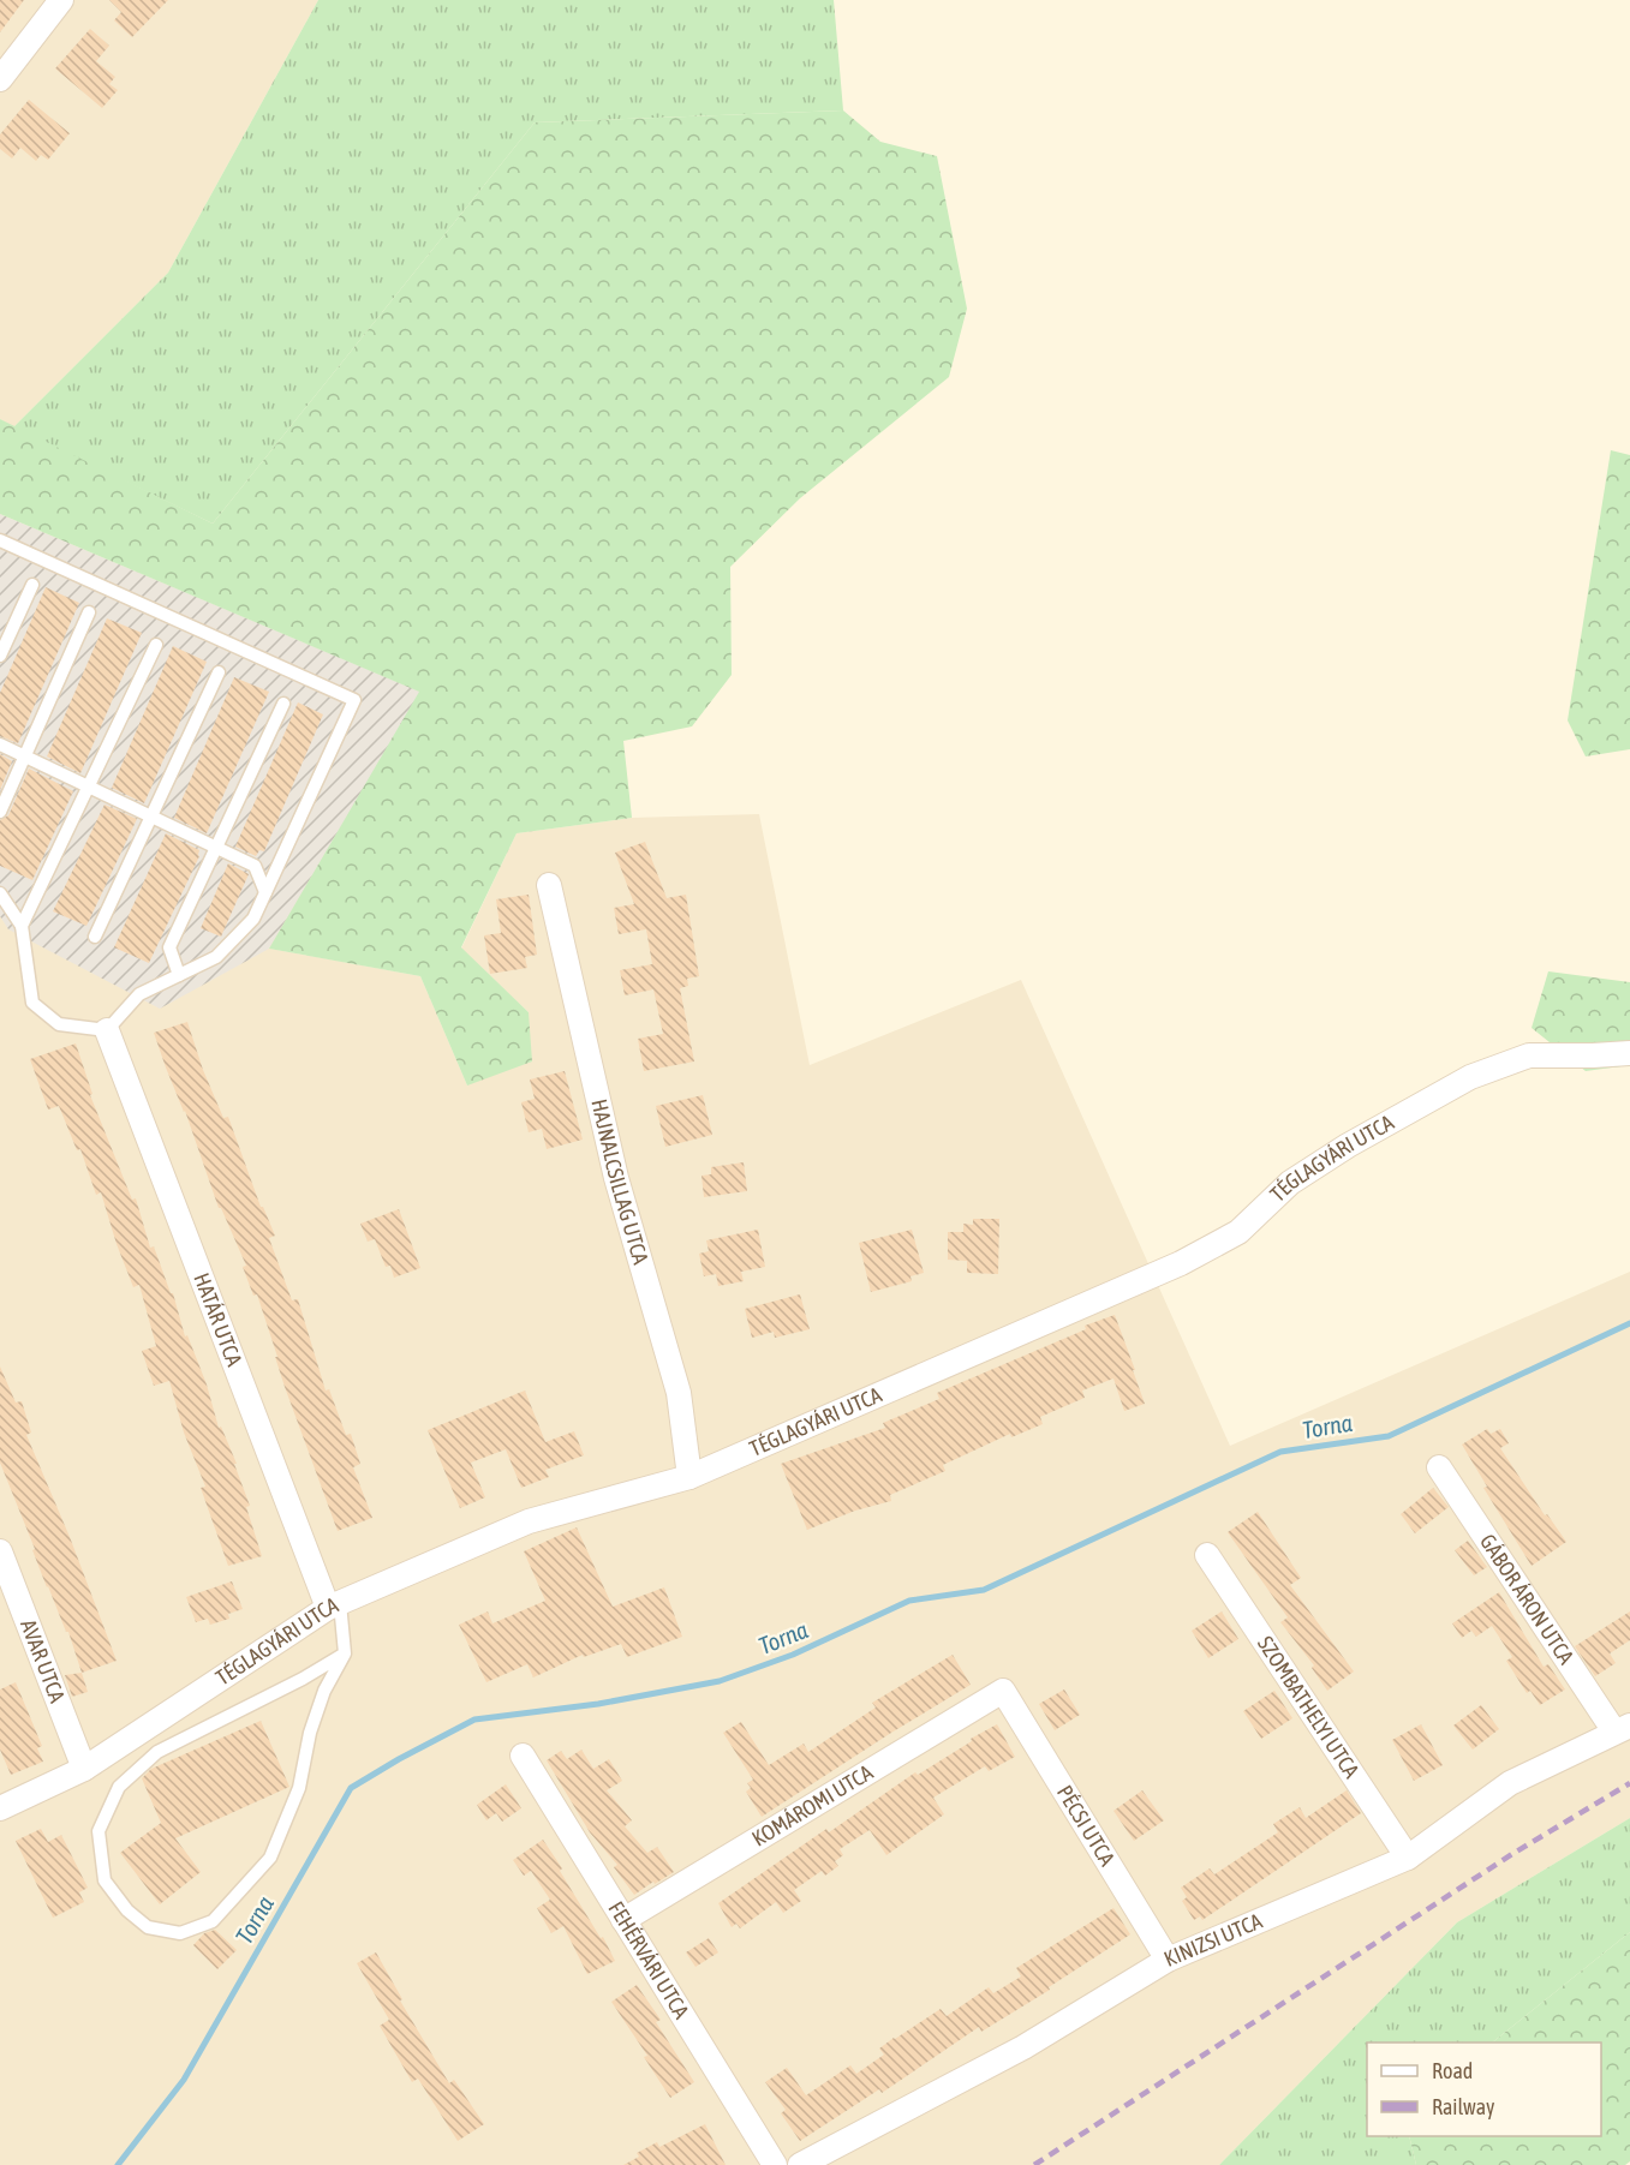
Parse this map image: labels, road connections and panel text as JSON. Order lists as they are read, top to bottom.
{
  "streets": {
    "street": [
      "TÉGLAGYÁRI UTCA",
      "HAJNALCSILLAG UTCA",
      "HATÁR UTCA",
      "GÁBOR ÁRON UTCA",
      "AVAR UTCA",
      "SZOMBATHELYI UTCA",
      "KOMÁROMI UTCA",
      "PÉCSI UTCA",
      "KINIZSI UTCA",
      "FEHÉRVÁRI UTCA"
    ]
  },
  "crossings": [
    ["TÉGLAGYÁRI UTCA", "HAJNALCSILLAG UTCA"],
    ["TÉGLAGYÁRI UTCA", "HATÁR UTCA"],
    ["TÉGLAGYÁRI UTCA", "AVAR UTCA"],
    ["GÁBOR ÁRON UTCA", "KINIZSI UTCA"],
    ["SZOMBATHELYI UTCA", "KINIZSI UTCA"],
    ["KOMÁROMI UTCA", "PÉCSI UTCA"],
    ["KOMÁROMI UTCA", "FEHÉRVÁRI UTCA"],
    ["PÉCSI UTCA", "KINIZSI UTCA"]
  ],
  "water": ["Torna"],
  "legend": ["Road", "Railway"]
}
